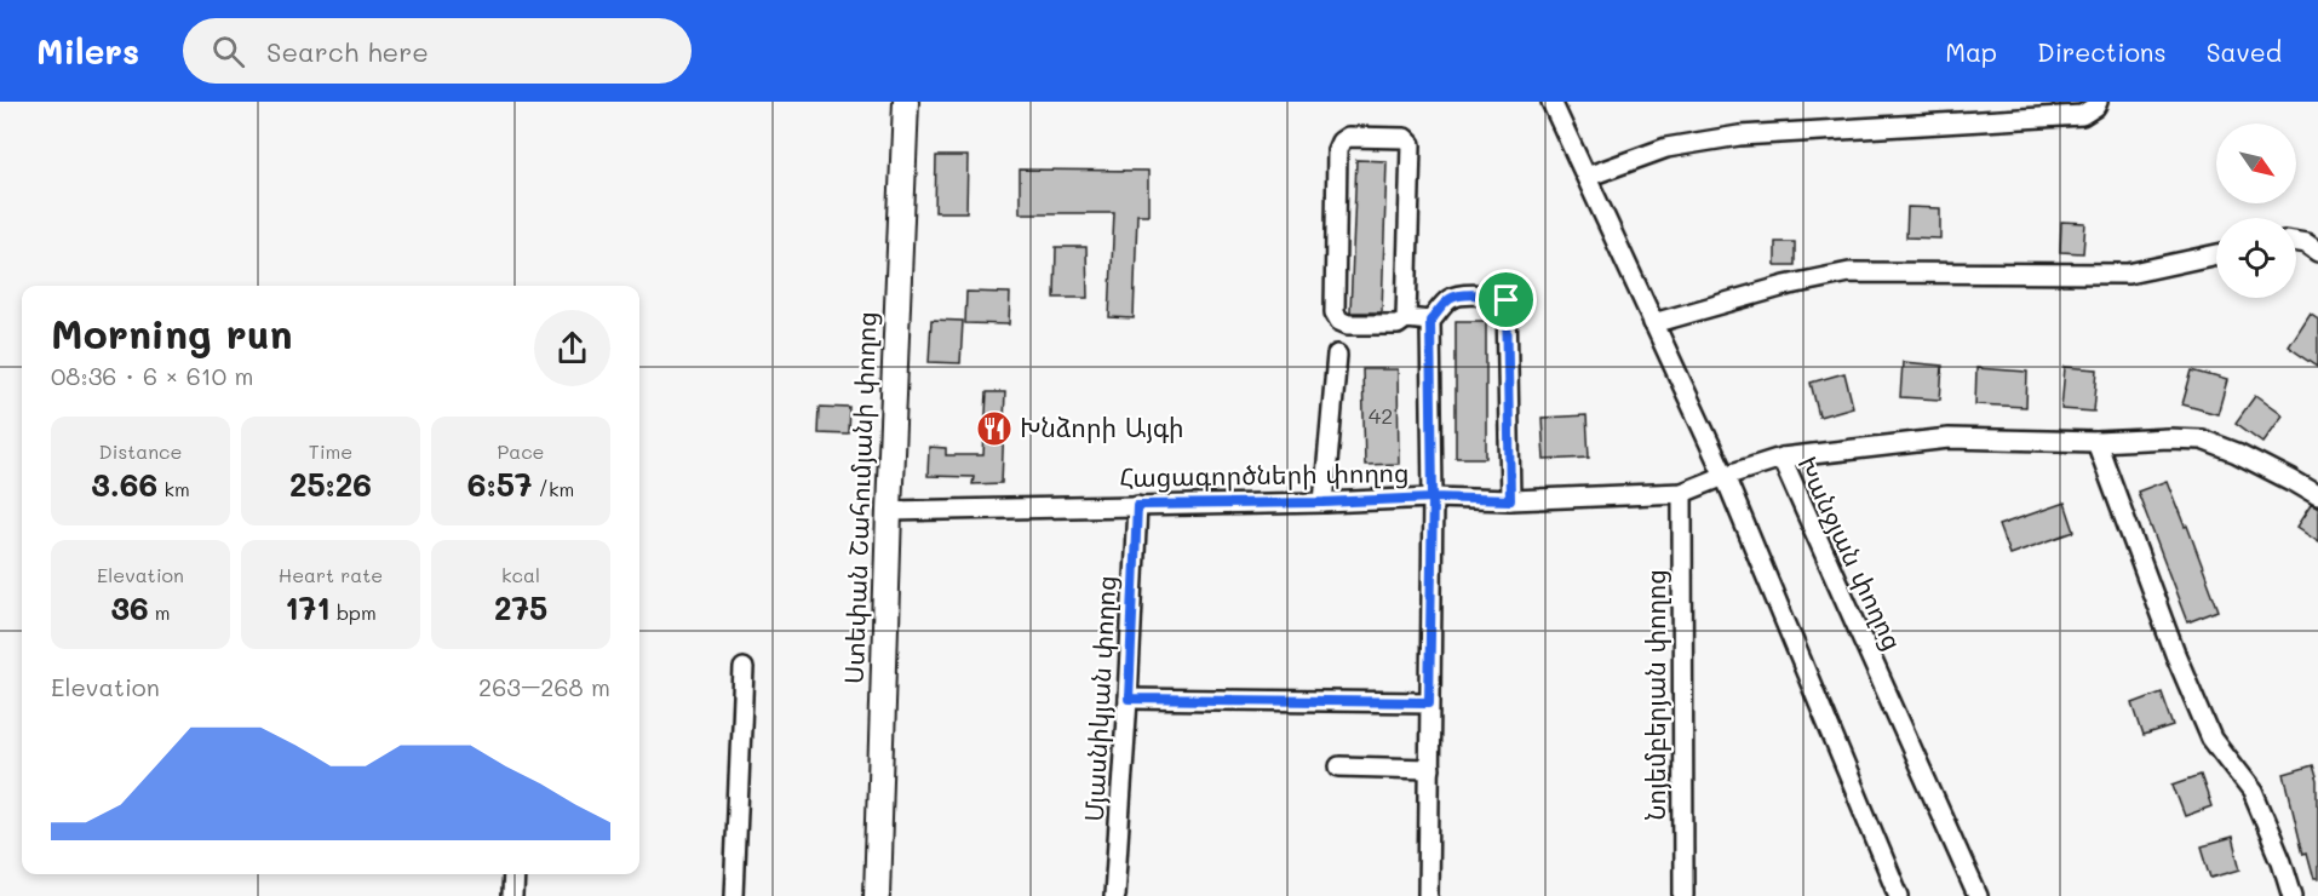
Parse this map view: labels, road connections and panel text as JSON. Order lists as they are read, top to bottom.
{
  "streets": {
    "main road": ["Ստեփան Շահումյանի փողոց"],
    "street": [
      "Հացագործների փողոց",
      "Խանջյան փողոց",
      "Նոյեմբերյան փողոց",
      "Մյասնիկյան փողոց"
    ]
  },
  "crossings": [
    ["Հացագործների փողոց", "Ստեփան Շահումյանի փողոց"],
    ["Հացագործների փողոց", "Խանջյան փողոց"],
    ["Հացագործների փողոց", "Նոյեմբերյան փողոց"],
    ["Հացագործների փողոց", "Մյասնիկյան փողոց"]
  ],
  "places": {
    "restaurant": ["Խնձորի Այգի"]
  },
  "house_numbers": ["42"],
  "north": "bottom right",
  "page": {
    "header": "Milers",
    "search": "Search here",
    "nav": ["Map", "Directions", "Saved"],
    "heading": ["Morning run", "08:36 · 6 × 610 m"],
    "stats": [
      ["Distance", "3.66 km"],
      ["Time", "25:26"],
      ["Pace", "6:57 /km"],
      ["Elevation", "36 m"],
      ["Heart rate", "171 bpm"],
      ["kcal", "275"]
    ],
    "chart": ["Elevation", "263–268 m"]
  }
}
